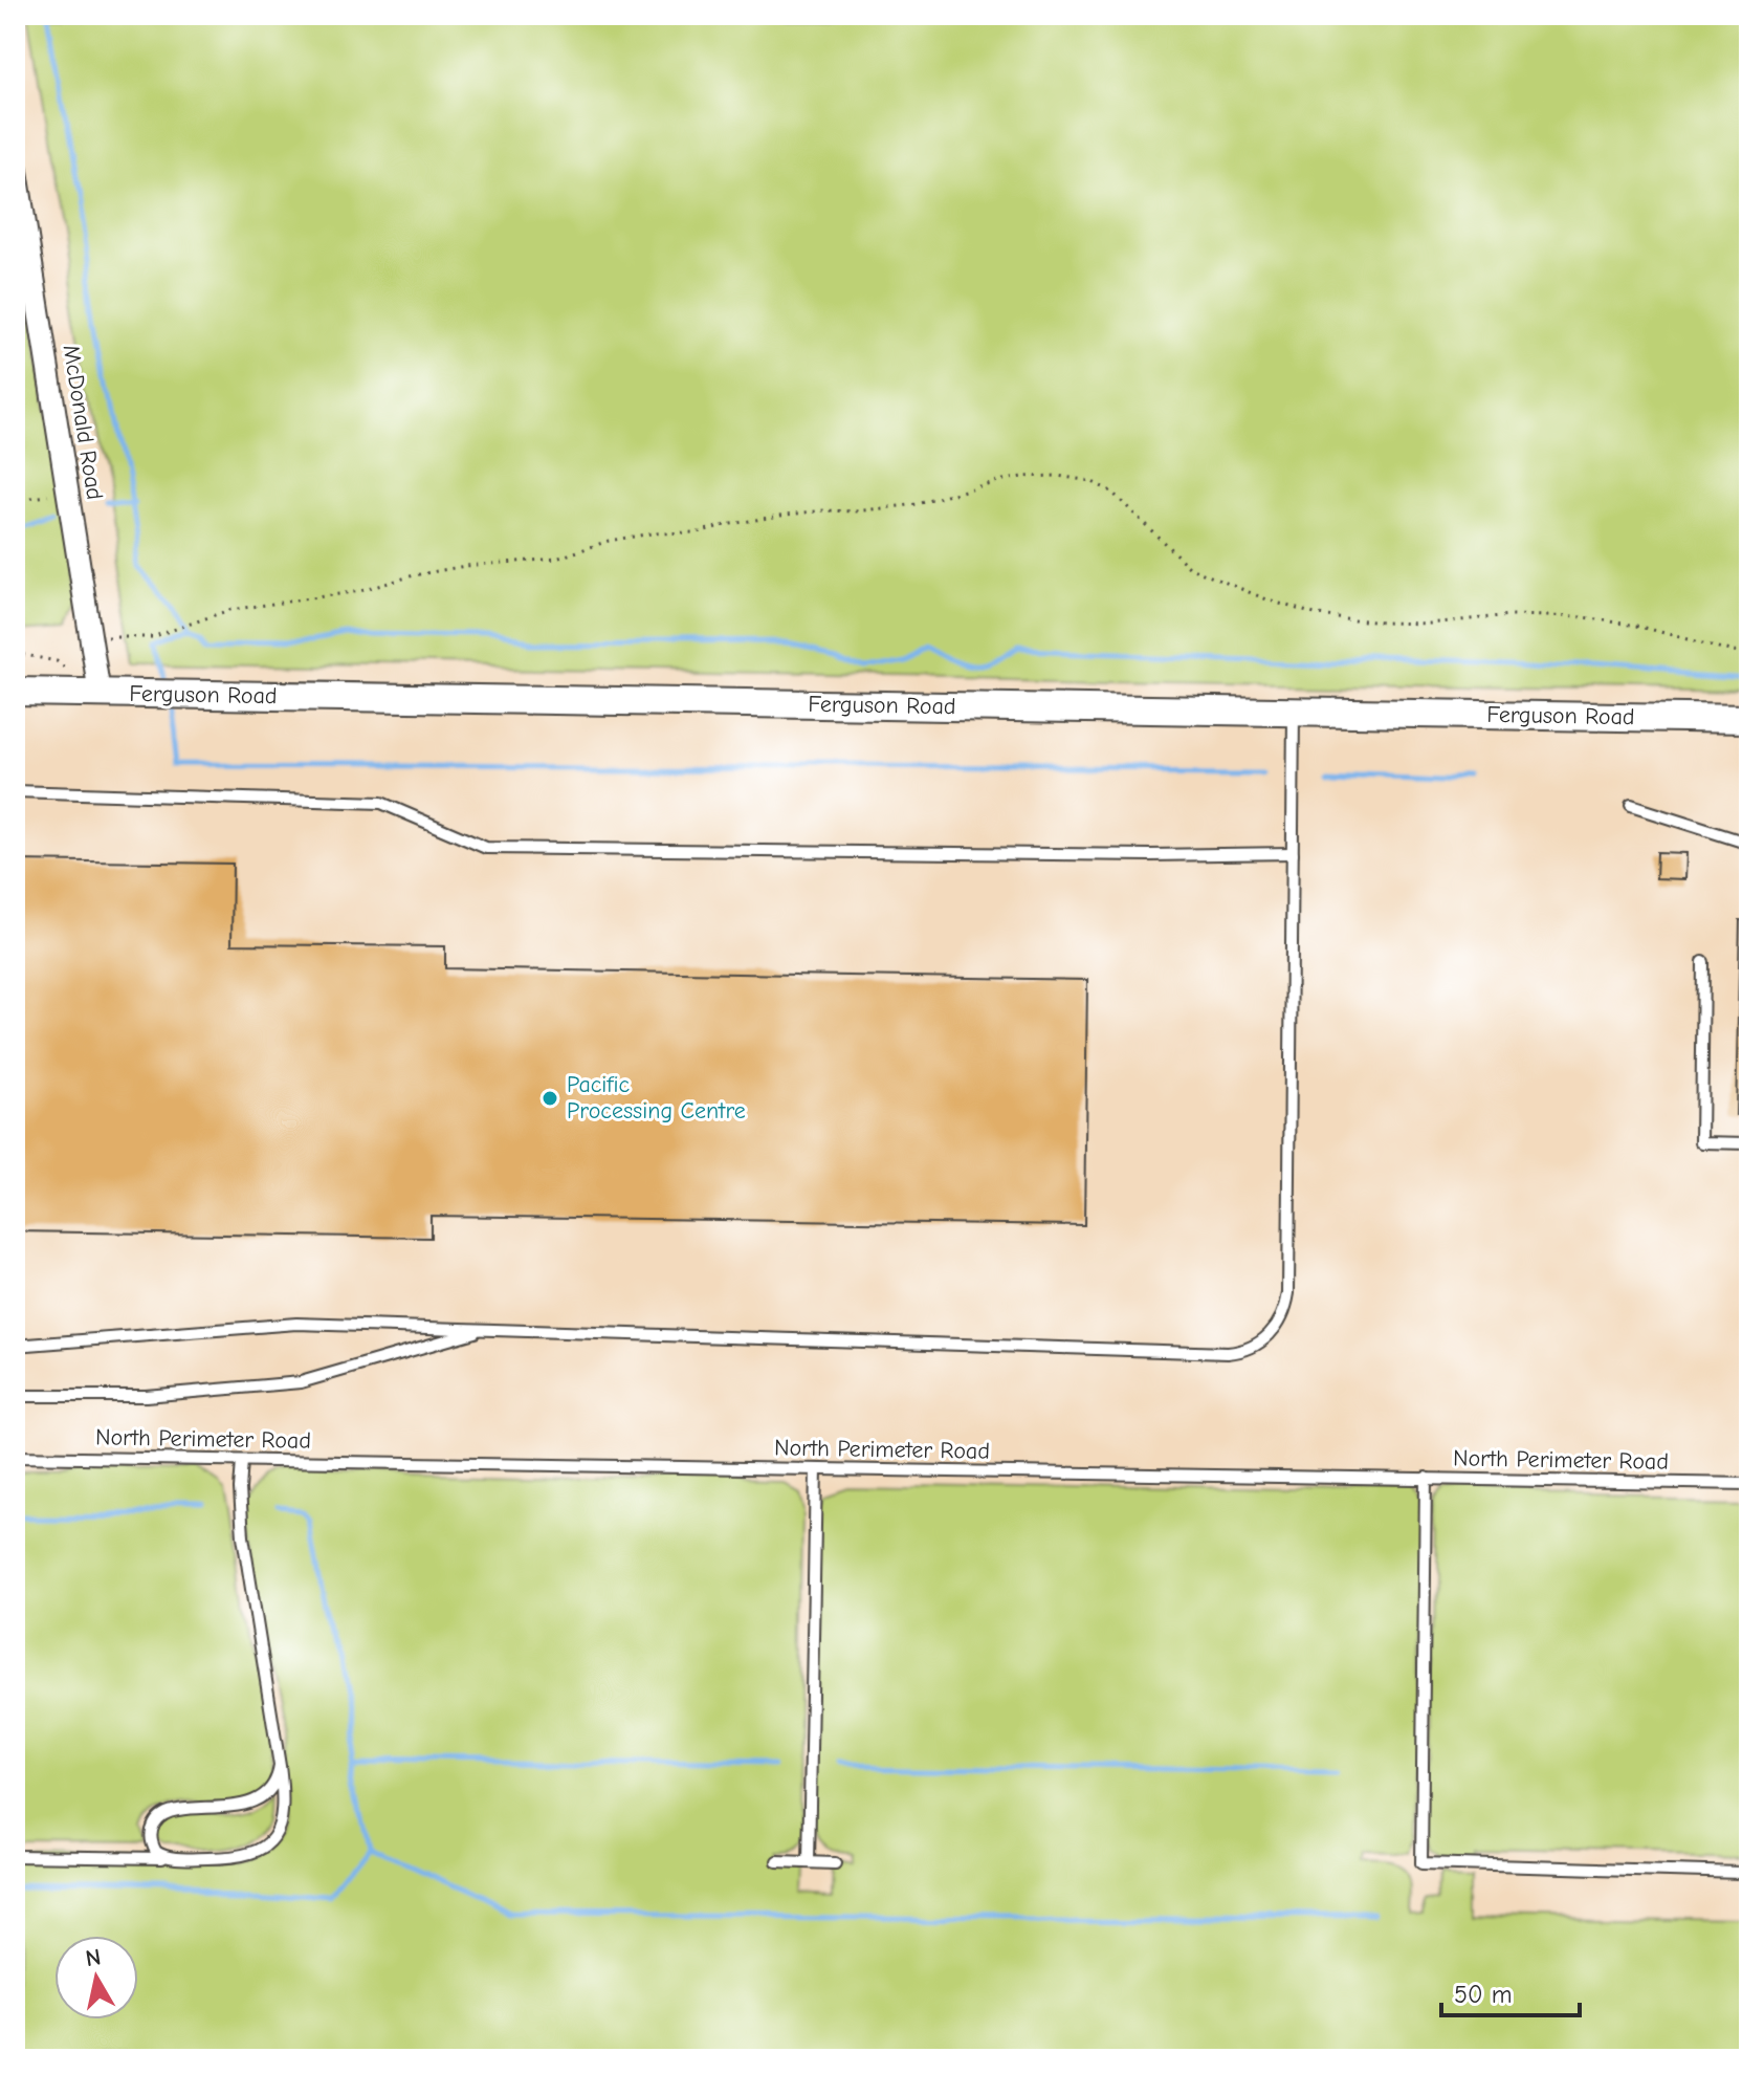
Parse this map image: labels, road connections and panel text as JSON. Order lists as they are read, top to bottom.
{
  "streets": {
    "street": ["McDonald Road", "Ferguson Road"],
    "lane": ["North Perimeter Road"]
  },
  "crossings": [
    ["McDonald Road", "Ferguson Road"]
  ],
  "places": ["Pacific Processing Centre"],
  "scale_bar": "50 m",
  "north": "top"
}
